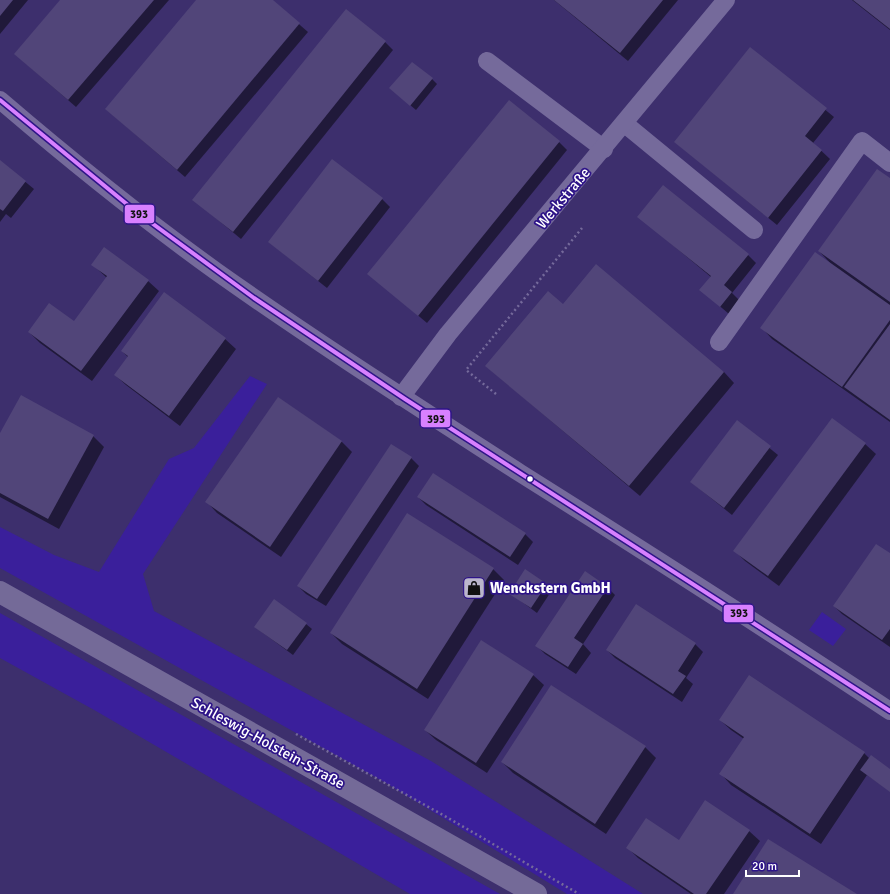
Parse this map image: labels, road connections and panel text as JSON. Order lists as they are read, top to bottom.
{
  "streets": {
    "main road": ["Schleswig-Holstein-Straße"],
    "street": ["Werkstraße"]
  },
  "places": {
    "shop": ["Wenckstern GmbH"]
  },
  "lines": ["transit line 393"],
  "scale_bar": "20 m"
}
